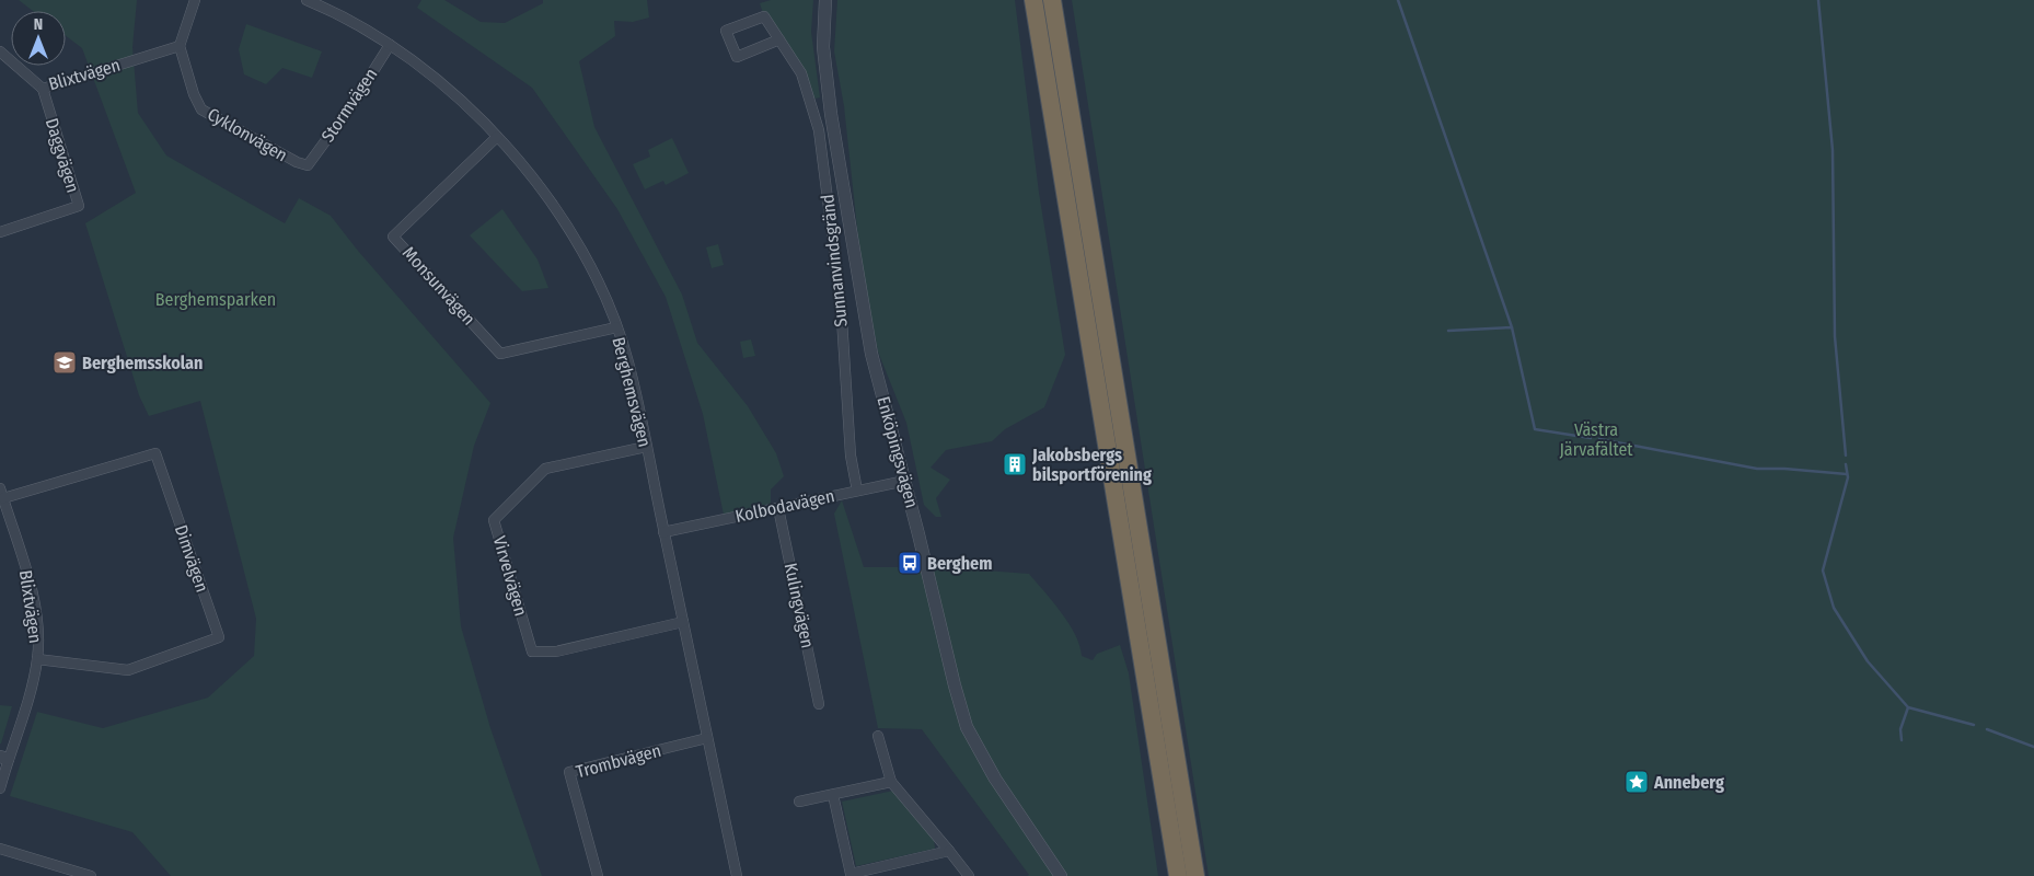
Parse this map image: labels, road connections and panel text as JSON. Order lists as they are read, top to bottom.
{
  "streets": {
    "street": [
      "Blixtvägen",
      "Stormvägen",
      "Cyklonvägen",
      "Daggvägen",
      "Sunnanvindsgränd",
      "Monsunvägen",
      "Berghemsvägen",
      "Enköpingsvägen",
      "Kolbodavägen",
      "Dimvägen",
      "Virvelvägen",
      "Kulingvägen",
      "Trombvägen"
    ]
  },
  "crossings": [
    ["Blixtvägen", "Cyklonvägen"],
    ["Blixtvägen", "Daggvägen"],
    ["Blixtvägen", "Dimvägen"],
    ["Stormvägen", "Cyklonvägen"],
    ["Stormvägen", "Berghemsvägen"],
    ["Sunnanvindsgränd", "Kolbodavägen"],
    ["Monsunvägen", "Berghemsvägen"],
    ["Berghemsvägen", "Kolbodavägen"],
    ["Berghemsvägen", "Virvelvägen"],
    ["Berghemsvägen", "Trombvägen"],
    ["Enköpingsvägen", "Kolbodavägen"],
    ["Kolbodavägen", "Kulingvägen"]
  ],
  "parks": ["Berghemsparken", "Västra Järvafältet"],
  "places": {
    "school or university": ["Berghemsskolan"],
    "building": ["Jakobsbergs bilsportförening"],
    "bus stop": ["Berghem"],
    "place": ["Anneberg"]
  },
  "north": "top"
}
